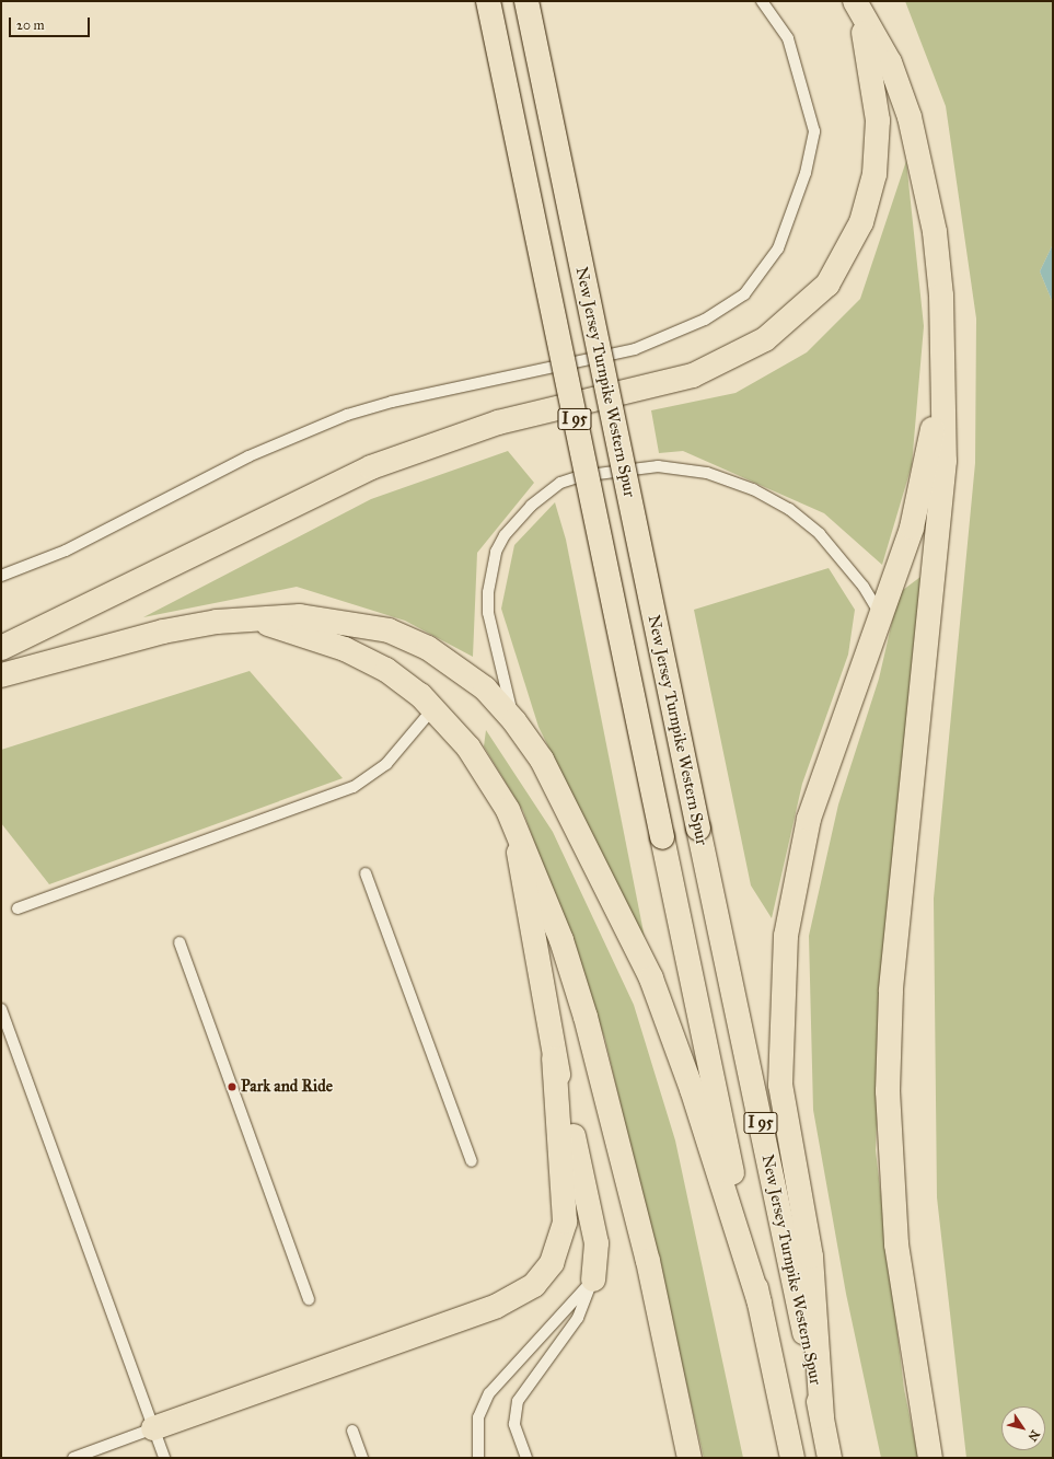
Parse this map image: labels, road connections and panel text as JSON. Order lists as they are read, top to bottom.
{
  "streets": {
    "highway": ["New Jersey Turnpike Western Spur", "I 95"]
  },
  "places": ["Park and Ride"],
  "scale_bar": "20 m",
  "north": "bottom right"
}
